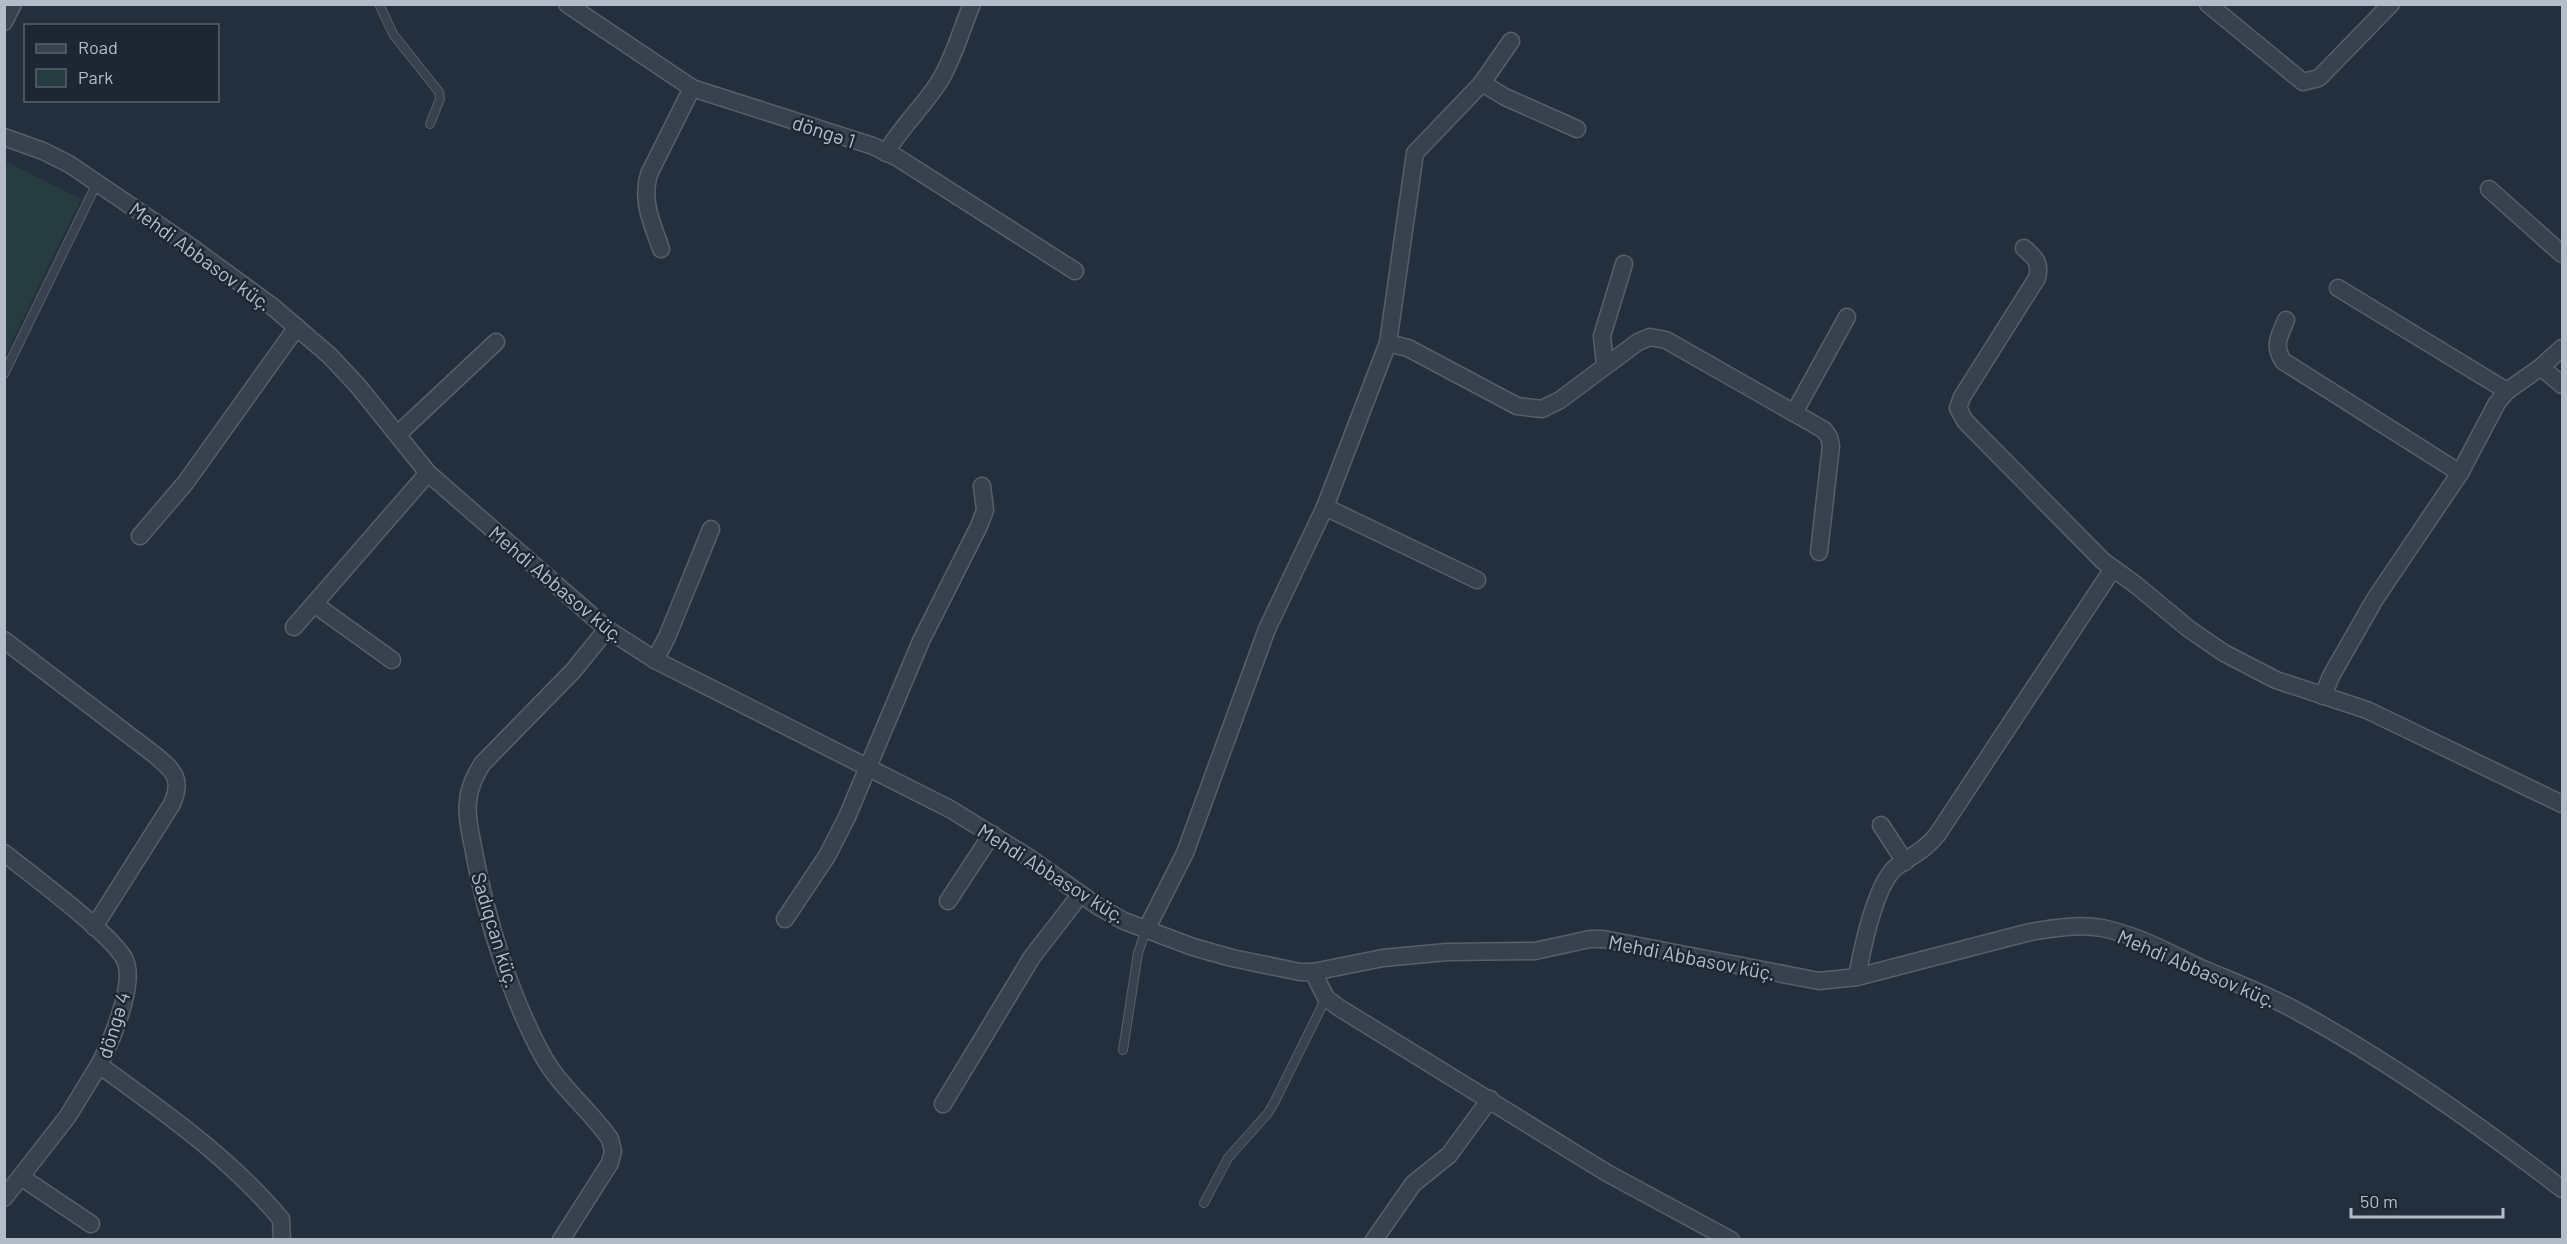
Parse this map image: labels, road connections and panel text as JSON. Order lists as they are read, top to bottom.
{
  "streets": {
    "street": [
      "döngə 1",
      "Mehdi Abbasov küç.",
      "Sadıqcan küç.",
      "döngə 4"
    ]
  },
  "crossings": [
    ["Mehdi Abbasov küç.", "Sadıqcan küç."]
  ],
  "legend": ["Road", "Park"],
  "scale_bar": "50 m"
}
